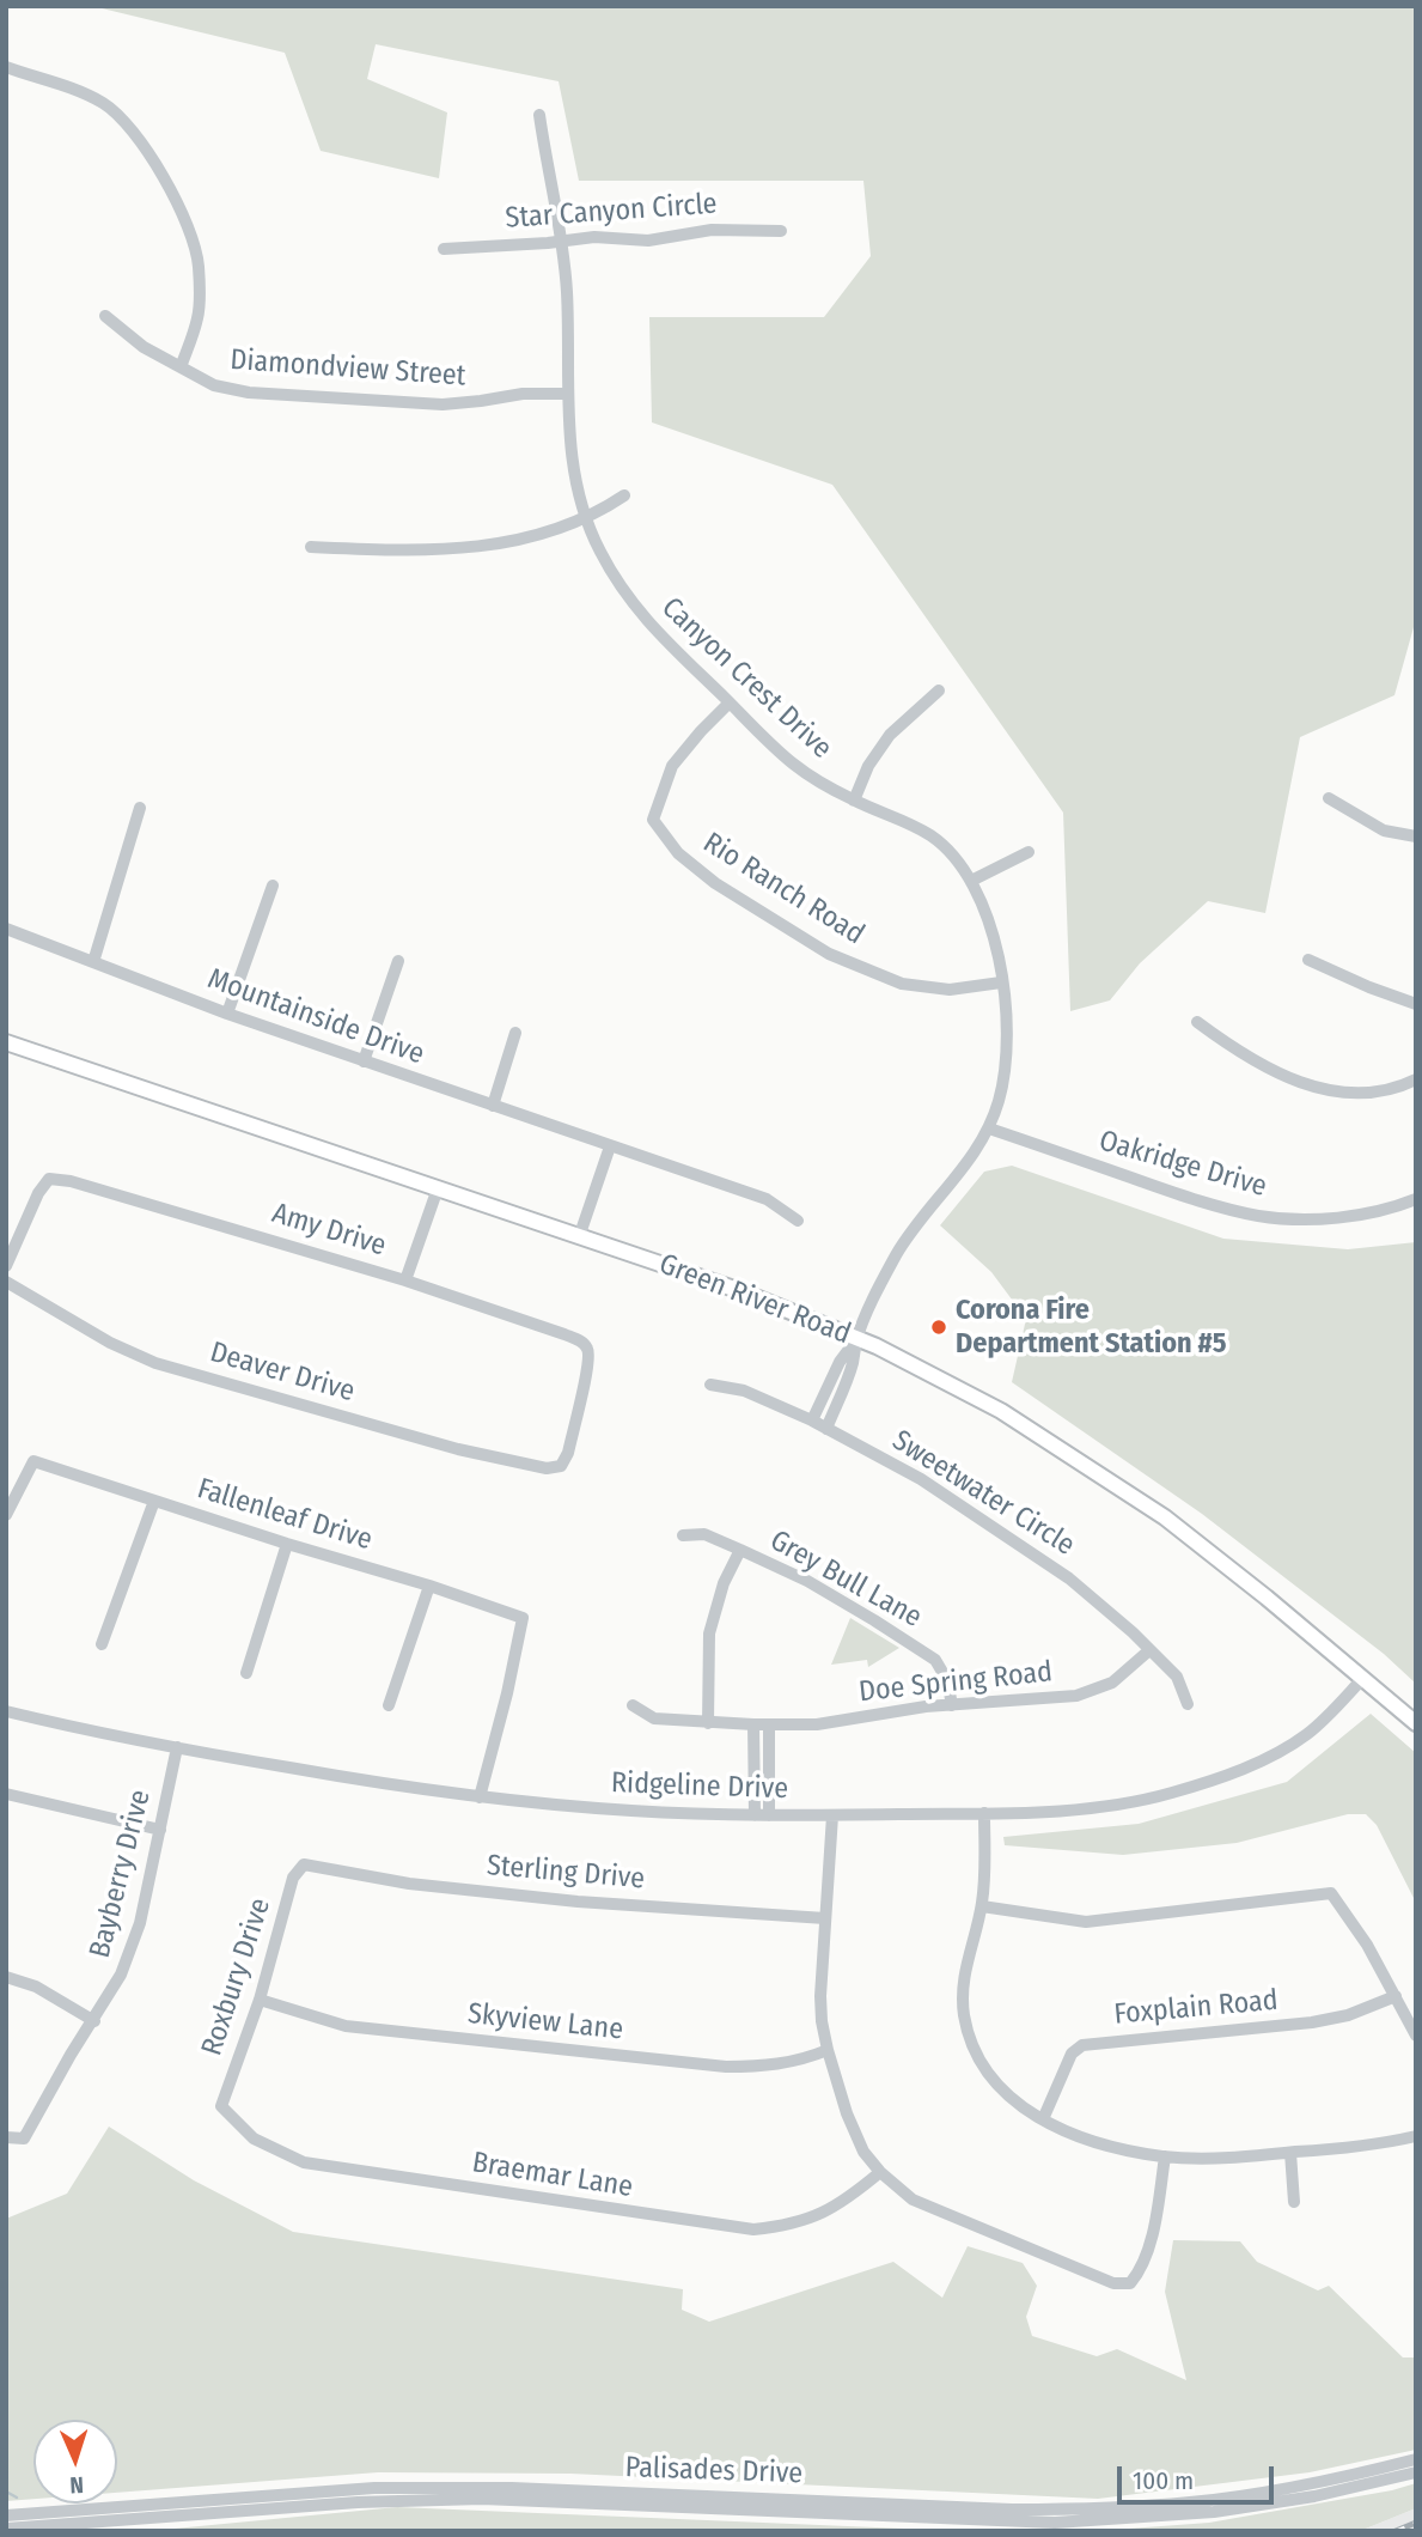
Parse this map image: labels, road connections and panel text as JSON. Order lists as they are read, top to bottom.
{
  "streets": {
    "main road": ["Green River Road"],
    "street": [
      "Star Canyon Circle",
      "Diamondview Street",
      "Canyon Crest Drive",
      "Rio Ranch Road",
      "Mountainside Drive",
      "Oakridge Drive",
      "Amy Drive",
      "Deaver Drive",
      "Sweetwater Circle",
      "Fallenleaf Drive",
      "Grey Bull Lane",
      "Doe Spring Road",
      "Ridgeline Drive",
      "Sterling Drive",
      "Bayberry Drive",
      "Roxbury Drive",
      "Foxplain Road",
      "Skyview Lane",
      "Braemar Lane",
      "Palisades Drive"
    ]
  },
  "crossings": [
    ["Star Canyon Circle", "Canyon Crest Drive"],
    ["Diamondview Street", "Canyon Crest Drive"],
    ["Canyon Crest Drive", "Rio Ranch Road"],
    ["Canyon Crest Drive", "Oakridge Drive"],
    ["Canyon Crest Drive", "Green River Road"],
    ["Canyon Crest Drive", "Sweetwater Circle"],
    ["Amy Drive", "Deaver Drive"],
    ["Green River Road", "Ridgeline Drive"],
    ["Sweetwater Circle", "Doe Spring Road"],
    ["Fallenleaf Drive", "Ridgeline Drive"],
    ["Grey Bull Lane", "Doe Spring Road"],
    ["Ridgeline Drive", "Bayberry Drive"],
    ["Sterling Drive", "Roxbury Drive"],
    ["Roxbury Drive", "Skyview Lane"],
    ["Roxbury Drive", "Braemar Lane"]
  ],
  "places": ["Corona Fire Department Station #5"],
  "scale_bar": "100 m",
  "north": "bottom"
}
